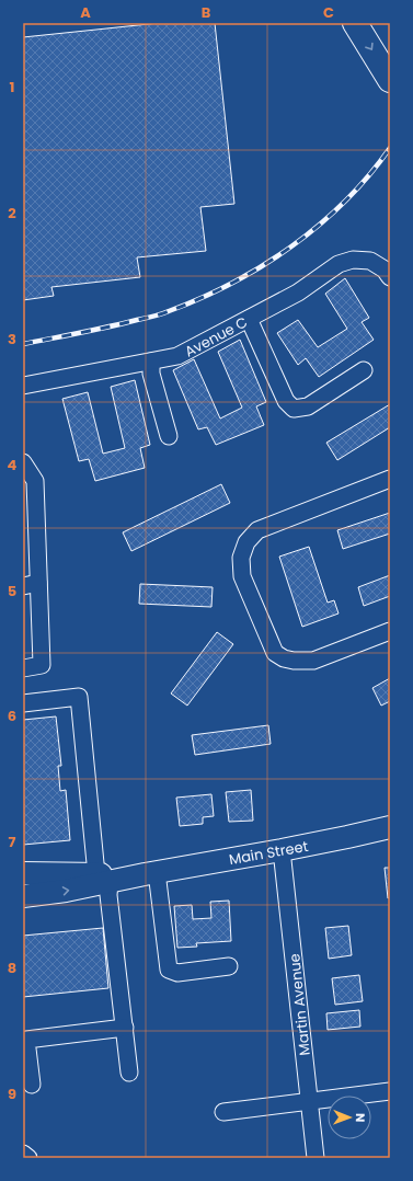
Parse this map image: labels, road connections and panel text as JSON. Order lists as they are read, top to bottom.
{
  "streets": {
    "main road": ["Main Street"],
    "street": ["Avenue C", "Martin Avenue"]
  },
  "crossings": [
    ["Main Street", "Martin Avenue"]
  ],
  "north": "right",
  "grid": {
    "columns": ["A", "B", "C"],
    "rows": [
      "1",
      "2",
      "3",
      "4",
      "5",
      "6",
      "7",
      "8",
      "9"
    ]
  }
}
